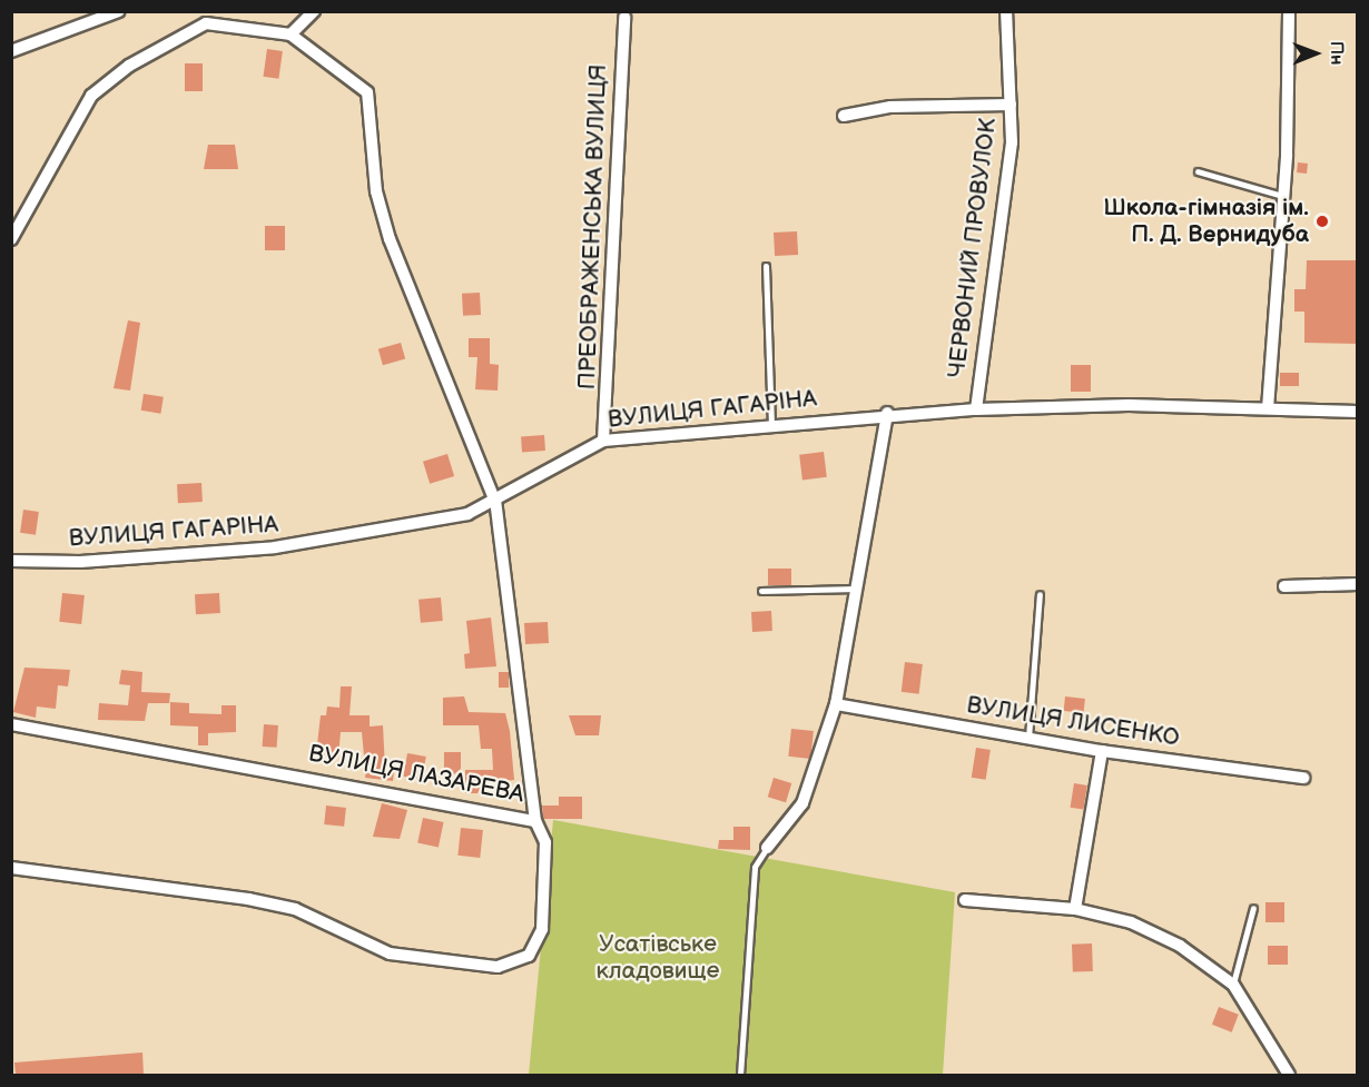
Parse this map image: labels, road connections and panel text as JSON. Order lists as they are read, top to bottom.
{
  "streets": {
    "street": [
      "ПРЕОБРАЖЕНСЬКА ВУЛИЦЯ",
      "ЧЕРВОНИЙ ПРОВУЛОК",
      "ВУЛИЦЯ ГАГАРІНА",
      "ВУЛИЦЯ ЛИСЕНКО",
      "ВУЛИЦЯ ЛАЗАРЕВА"
    ]
  },
  "crossings": [
    ["ПРЕОБРАЖЕНСЬКА ВУЛИЦЯ", "ВУЛИЦЯ ГАГАРІНА"],
    ["ЧЕРВОНИЙ ПРОВУЛОК", "ВУЛИЦЯ ГАГАРІНА"],
    ["ВУЛИЦЯ ГАГАРІНА", "ВУЛИЦЯ ЛАЗАРЕВА"]
  ],
  "parks": ["Усатівське кладовище"],
  "places": ["Школа-гімназія ім. П. Д. Вернидуба"],
  "north": "right"
}
